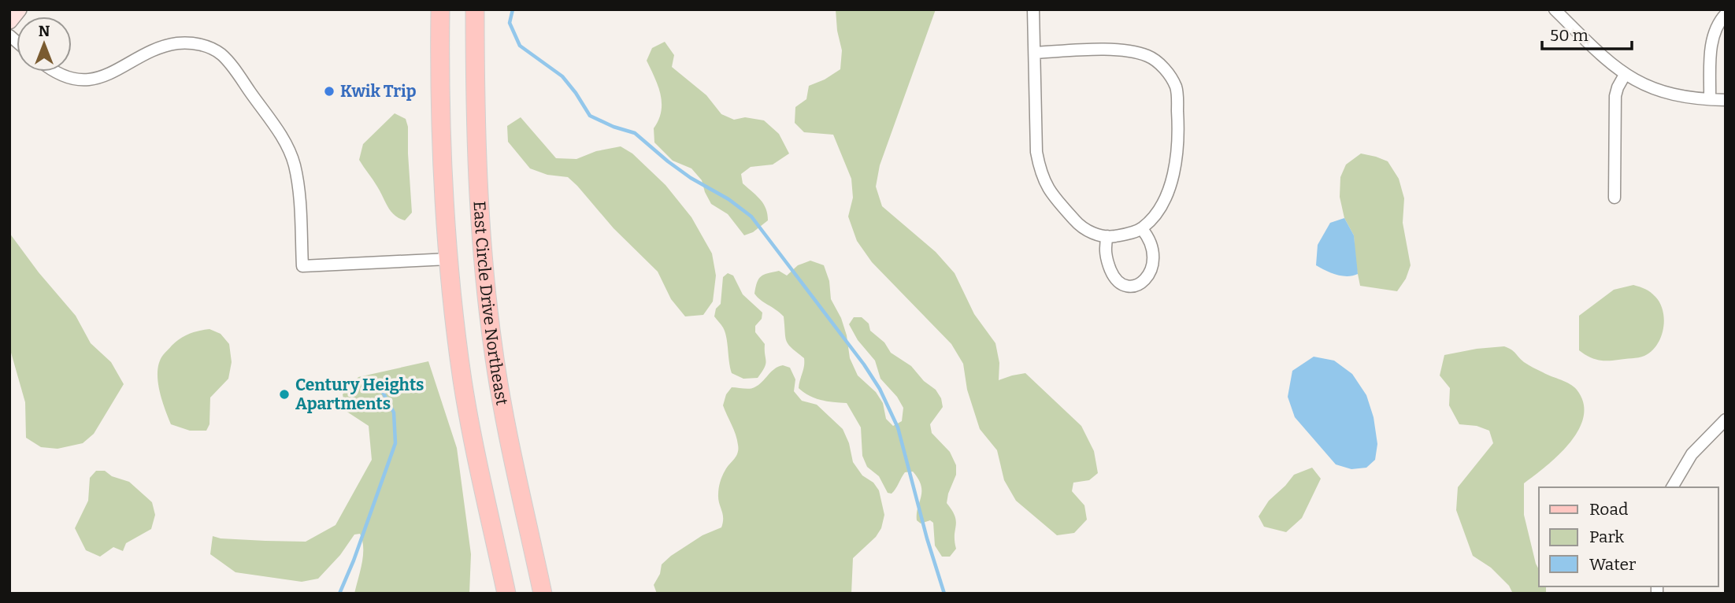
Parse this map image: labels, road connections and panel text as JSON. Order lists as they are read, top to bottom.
{
  "streets": {
    "main road": ["East Circle Drive Northeast"]
  },
  "places": ["Kwik Trip", "Century Heights Apartments"],
  "legend": ["Road", "Park", "Water"],
  "scale_bar": "50 m",
  "north": "top"
}
